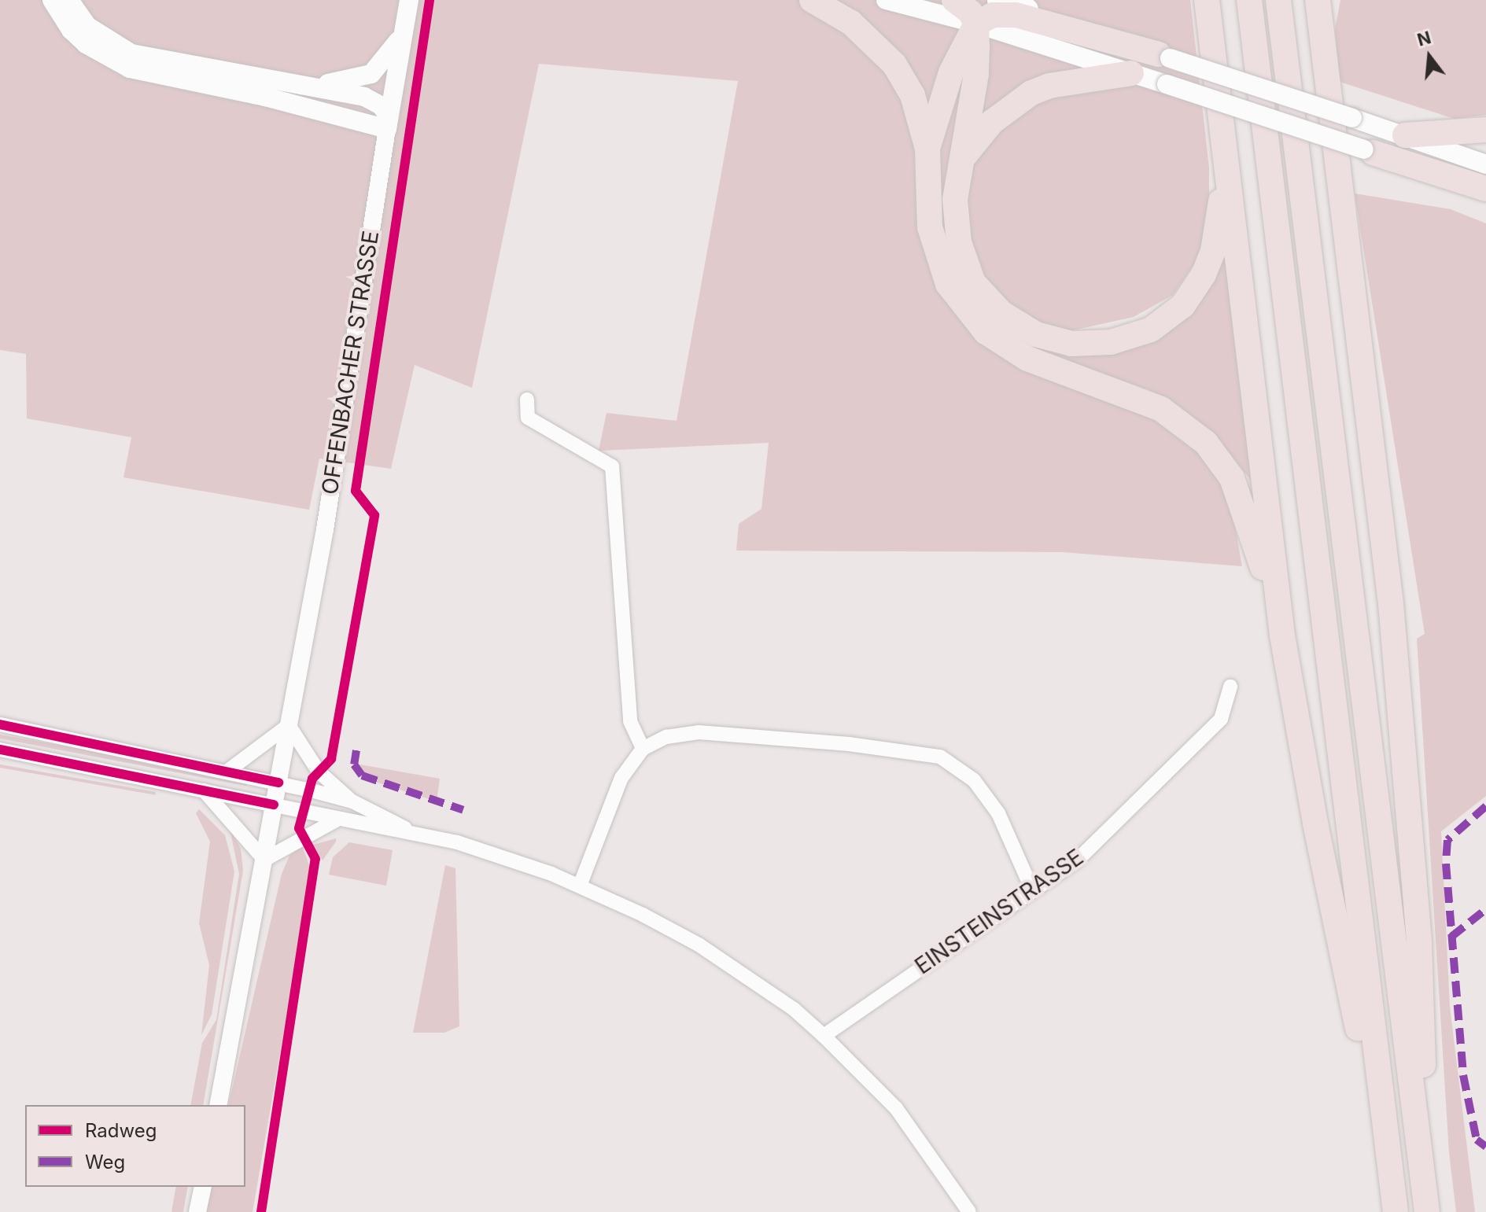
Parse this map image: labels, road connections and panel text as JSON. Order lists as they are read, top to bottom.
{
  "streets": {
    "main road": ["OFFENBACHER STRASSE"],
    "street": ["EINSTEINSTRASSE"]
  },
  "legend": ["Radweg", "Weg"],
  "north": "top"
}
